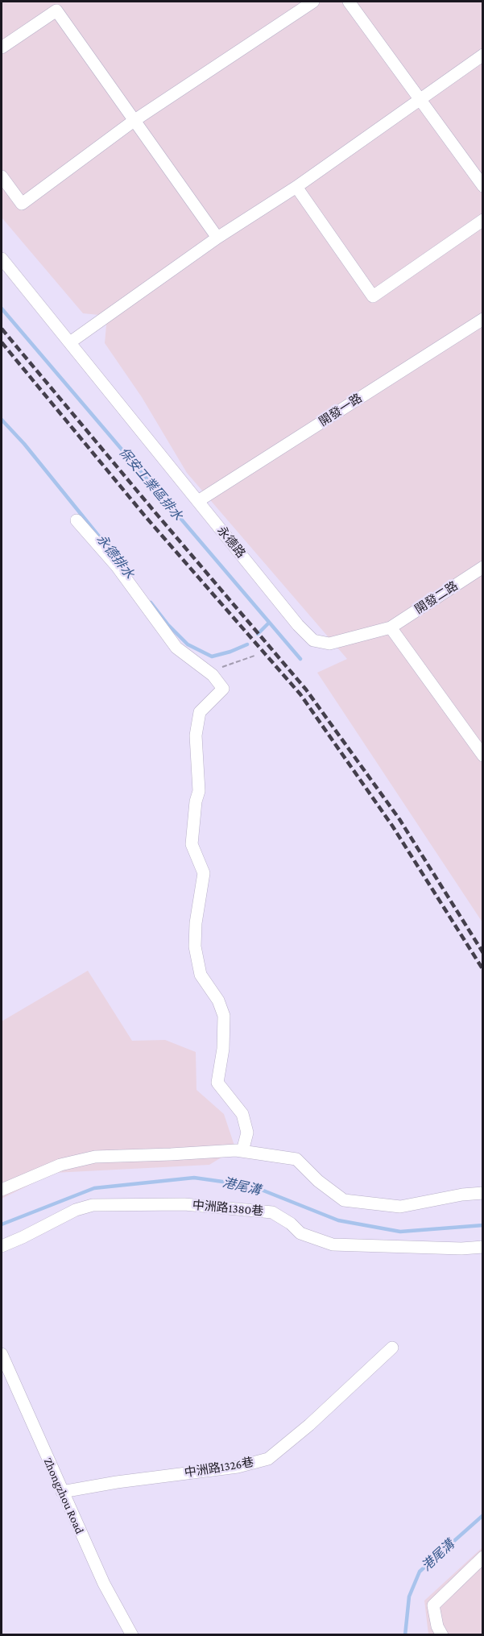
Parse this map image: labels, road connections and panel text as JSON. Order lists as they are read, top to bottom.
{
  "streets": {
    "street": [
      "開發一路",
      "永德路",
      "開發二路",
      "中洲路1380巷",
      "中洲路1326巷",
      "Zhongzhou Road"
    ]
  },
  "crossings": [
    ["開發一路", "永德路"],
    ["永德路", "開發二路"],
    ["中洲路1326巷", "Zhongzhou Road"]
  ],
  "water": ["保安工業區排水", "永德排水", "港尾溝"]
}
